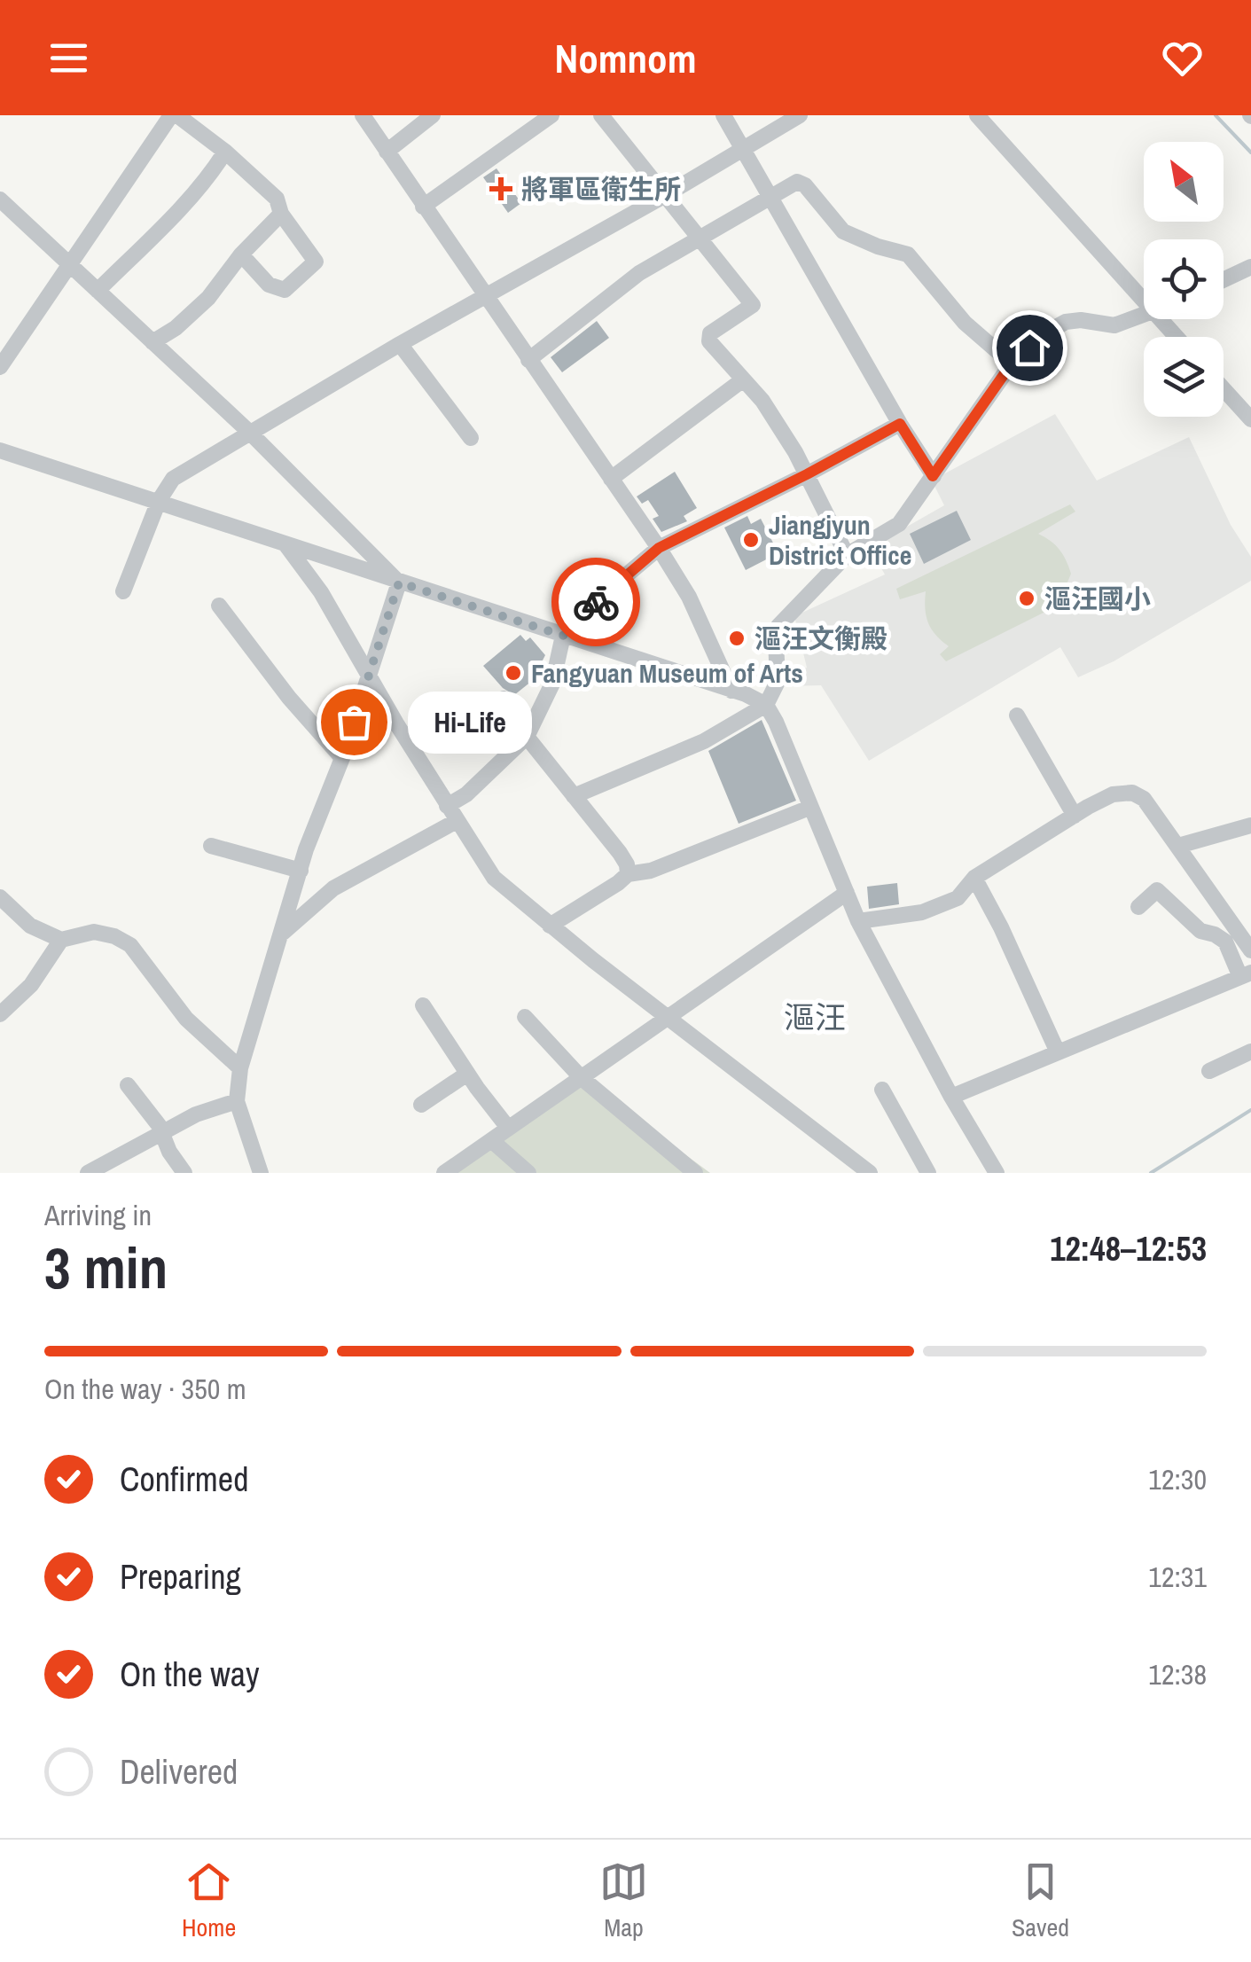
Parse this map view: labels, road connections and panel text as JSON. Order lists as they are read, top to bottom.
{
  "districts": ["漚汪"],
  "places": {
    "health": ["將軍區衛生所"],
    "other": [
      "Jiangjyun District Office",
      "漚汪國小",
      "漚汪文衡殿",
      "Fangyuan Museum of Arts",
      "Hi-Life"
    ]
  },
  "north": "top left",
  "page": {
    "header": "Nomnom",
    "bubble": "Hi-Life",
    "heading": ["3 min", "Arriving in", "12:48–12:53"],
    "bar": "On the way · 350 m",
    "list": [
      ["Confirmed", "12:30"],
      ["Preparing", "12:31"],
      ["On the way", "12:38"],
      "Delivered"
    ],
    "tabs": ["Home", "Map", "Saved"]
  }
}
